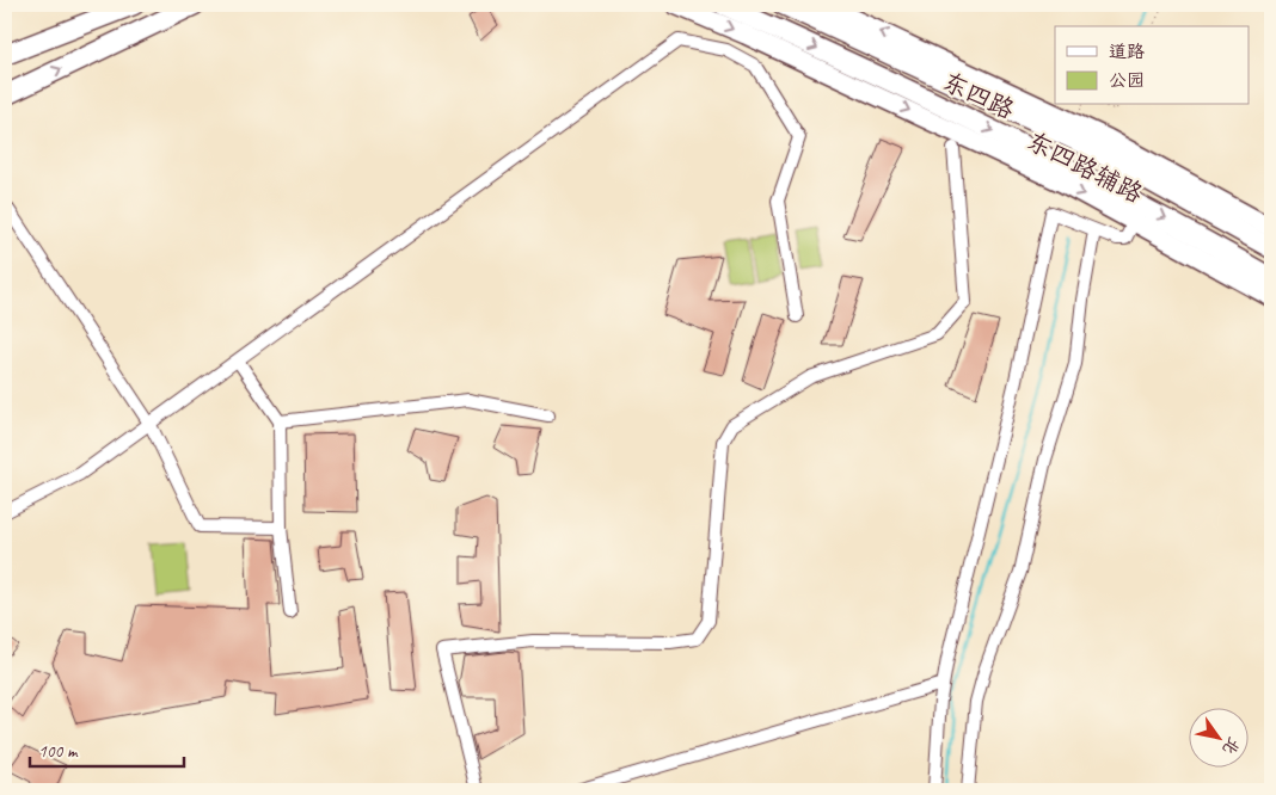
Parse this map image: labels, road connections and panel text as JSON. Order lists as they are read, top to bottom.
{
  "streets": {
    "main road": ["东四路", "东四路辅路"]
  },
  "legend": ["道路", "公园"],
  "scale_bar": "100 m",
  "north": "bottom right"
}
